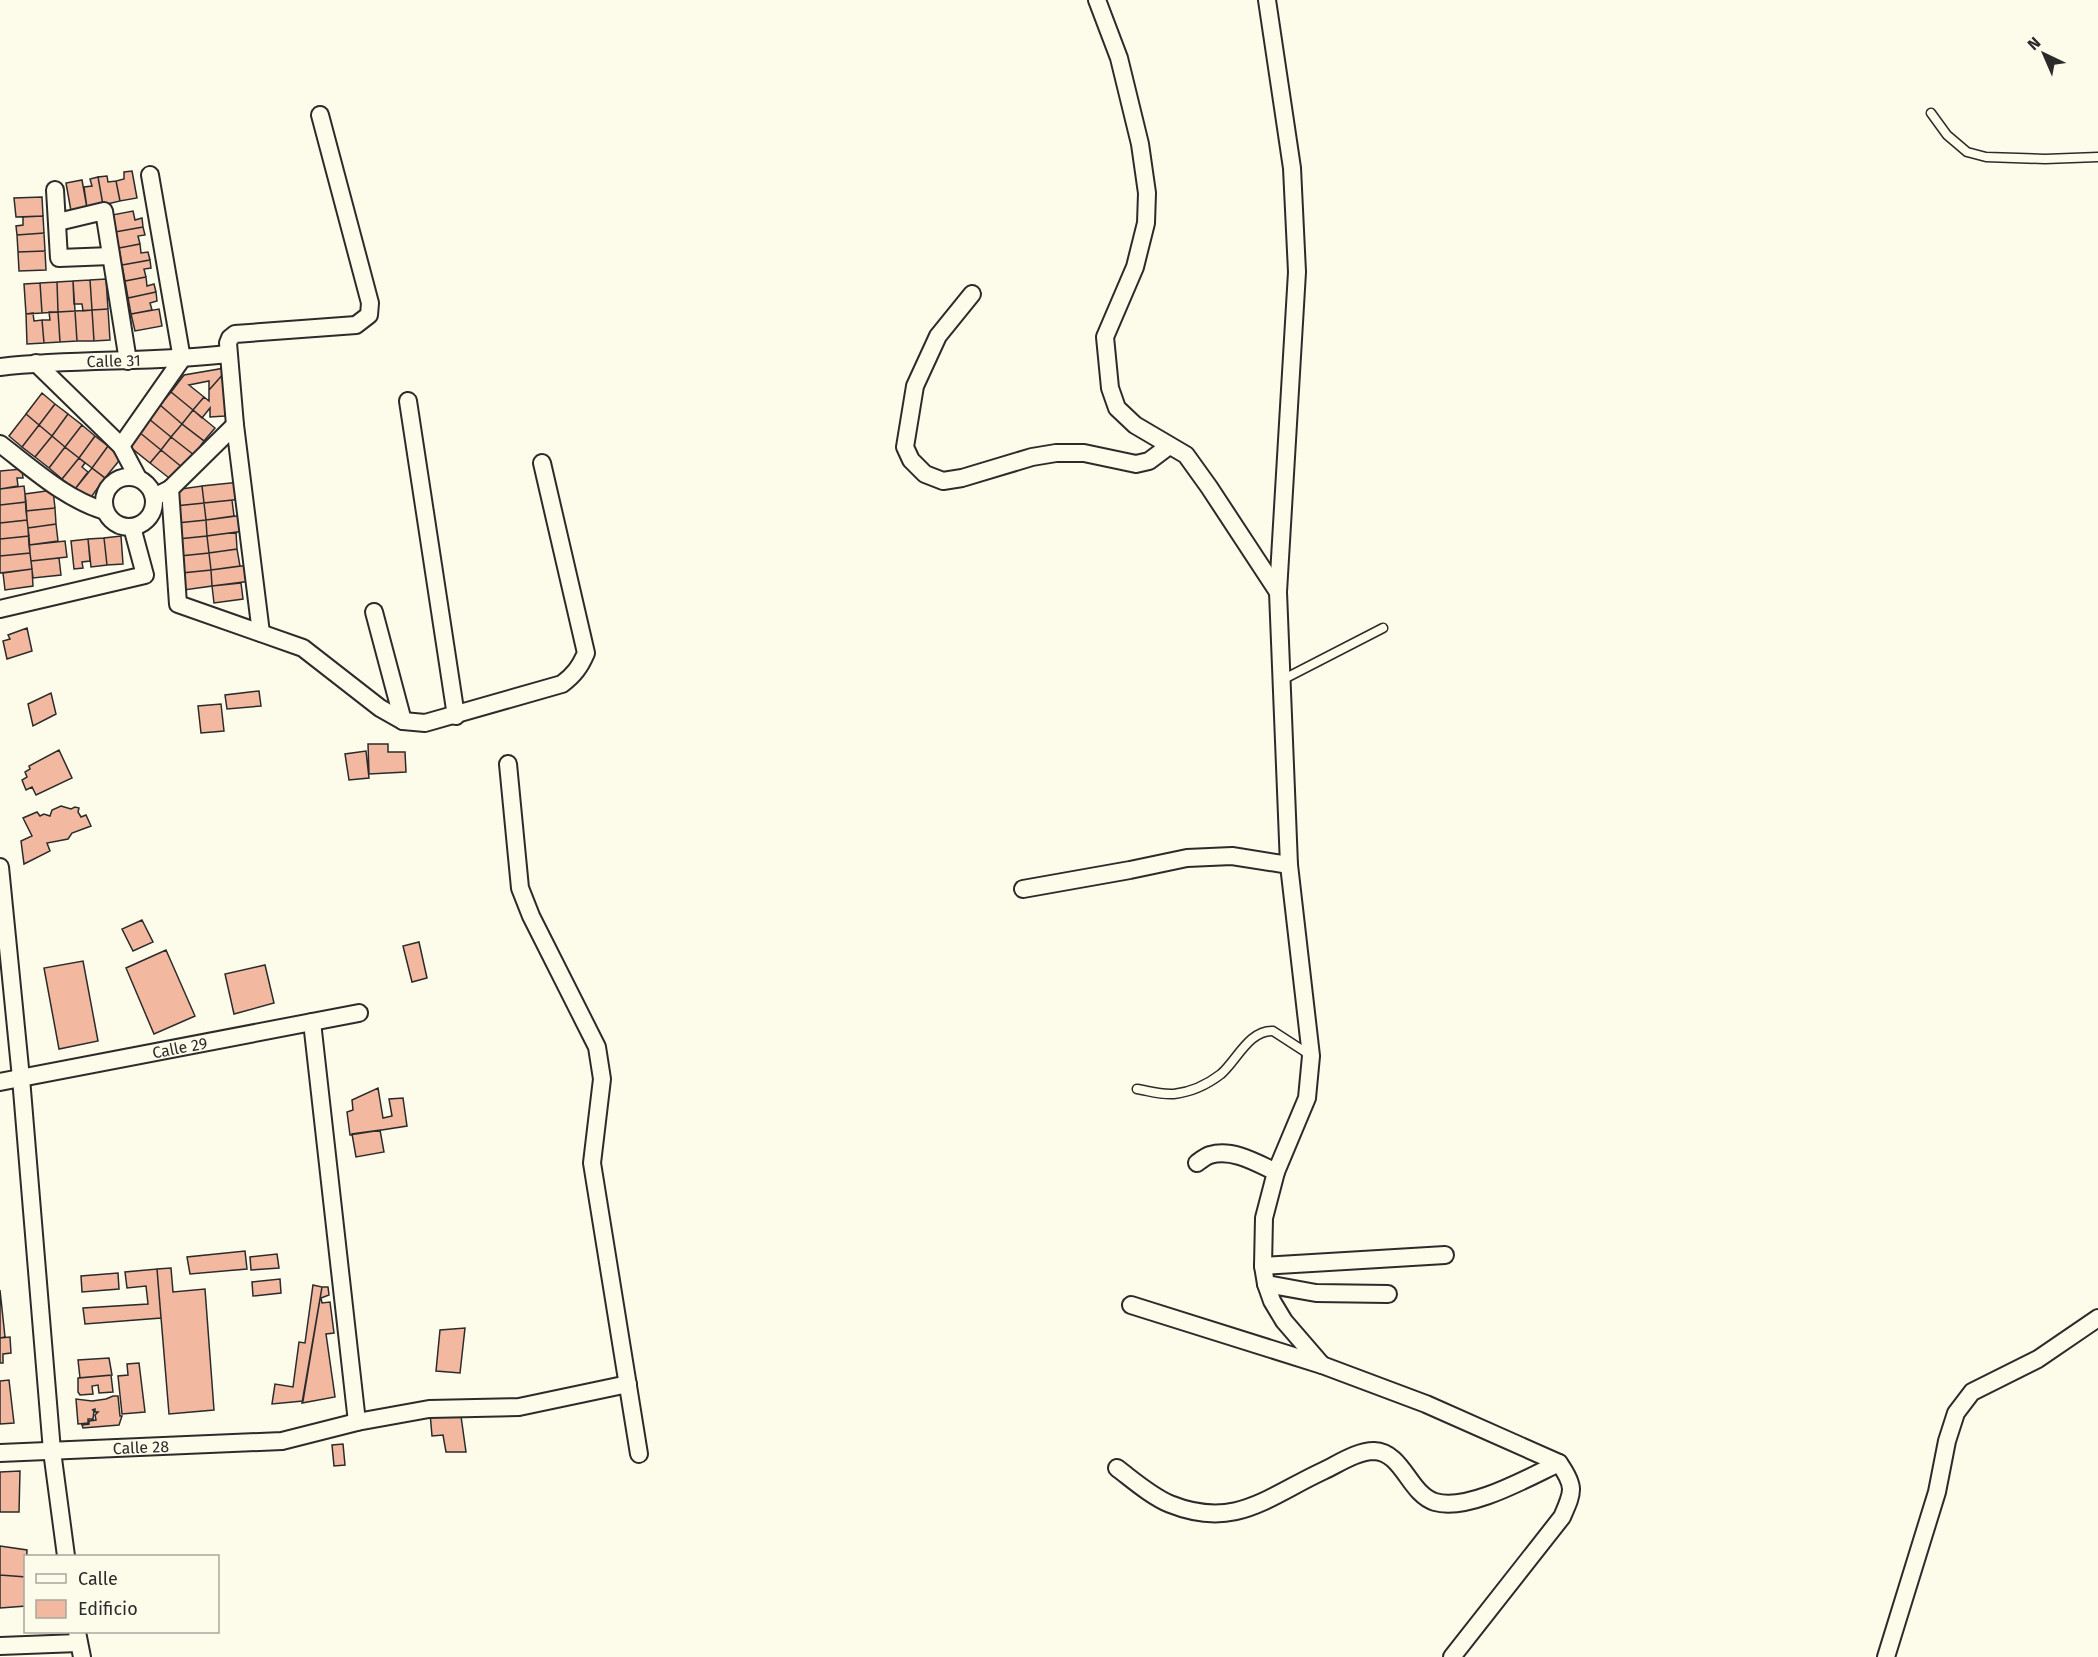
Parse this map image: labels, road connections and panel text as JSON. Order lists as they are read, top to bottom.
{
  "streets": {
    "street": ["Calle 31", "Calle 29", "Calle 28"]
  },
  "legend": ["Calle", "Edificio"],
  "north": "top left"
}
